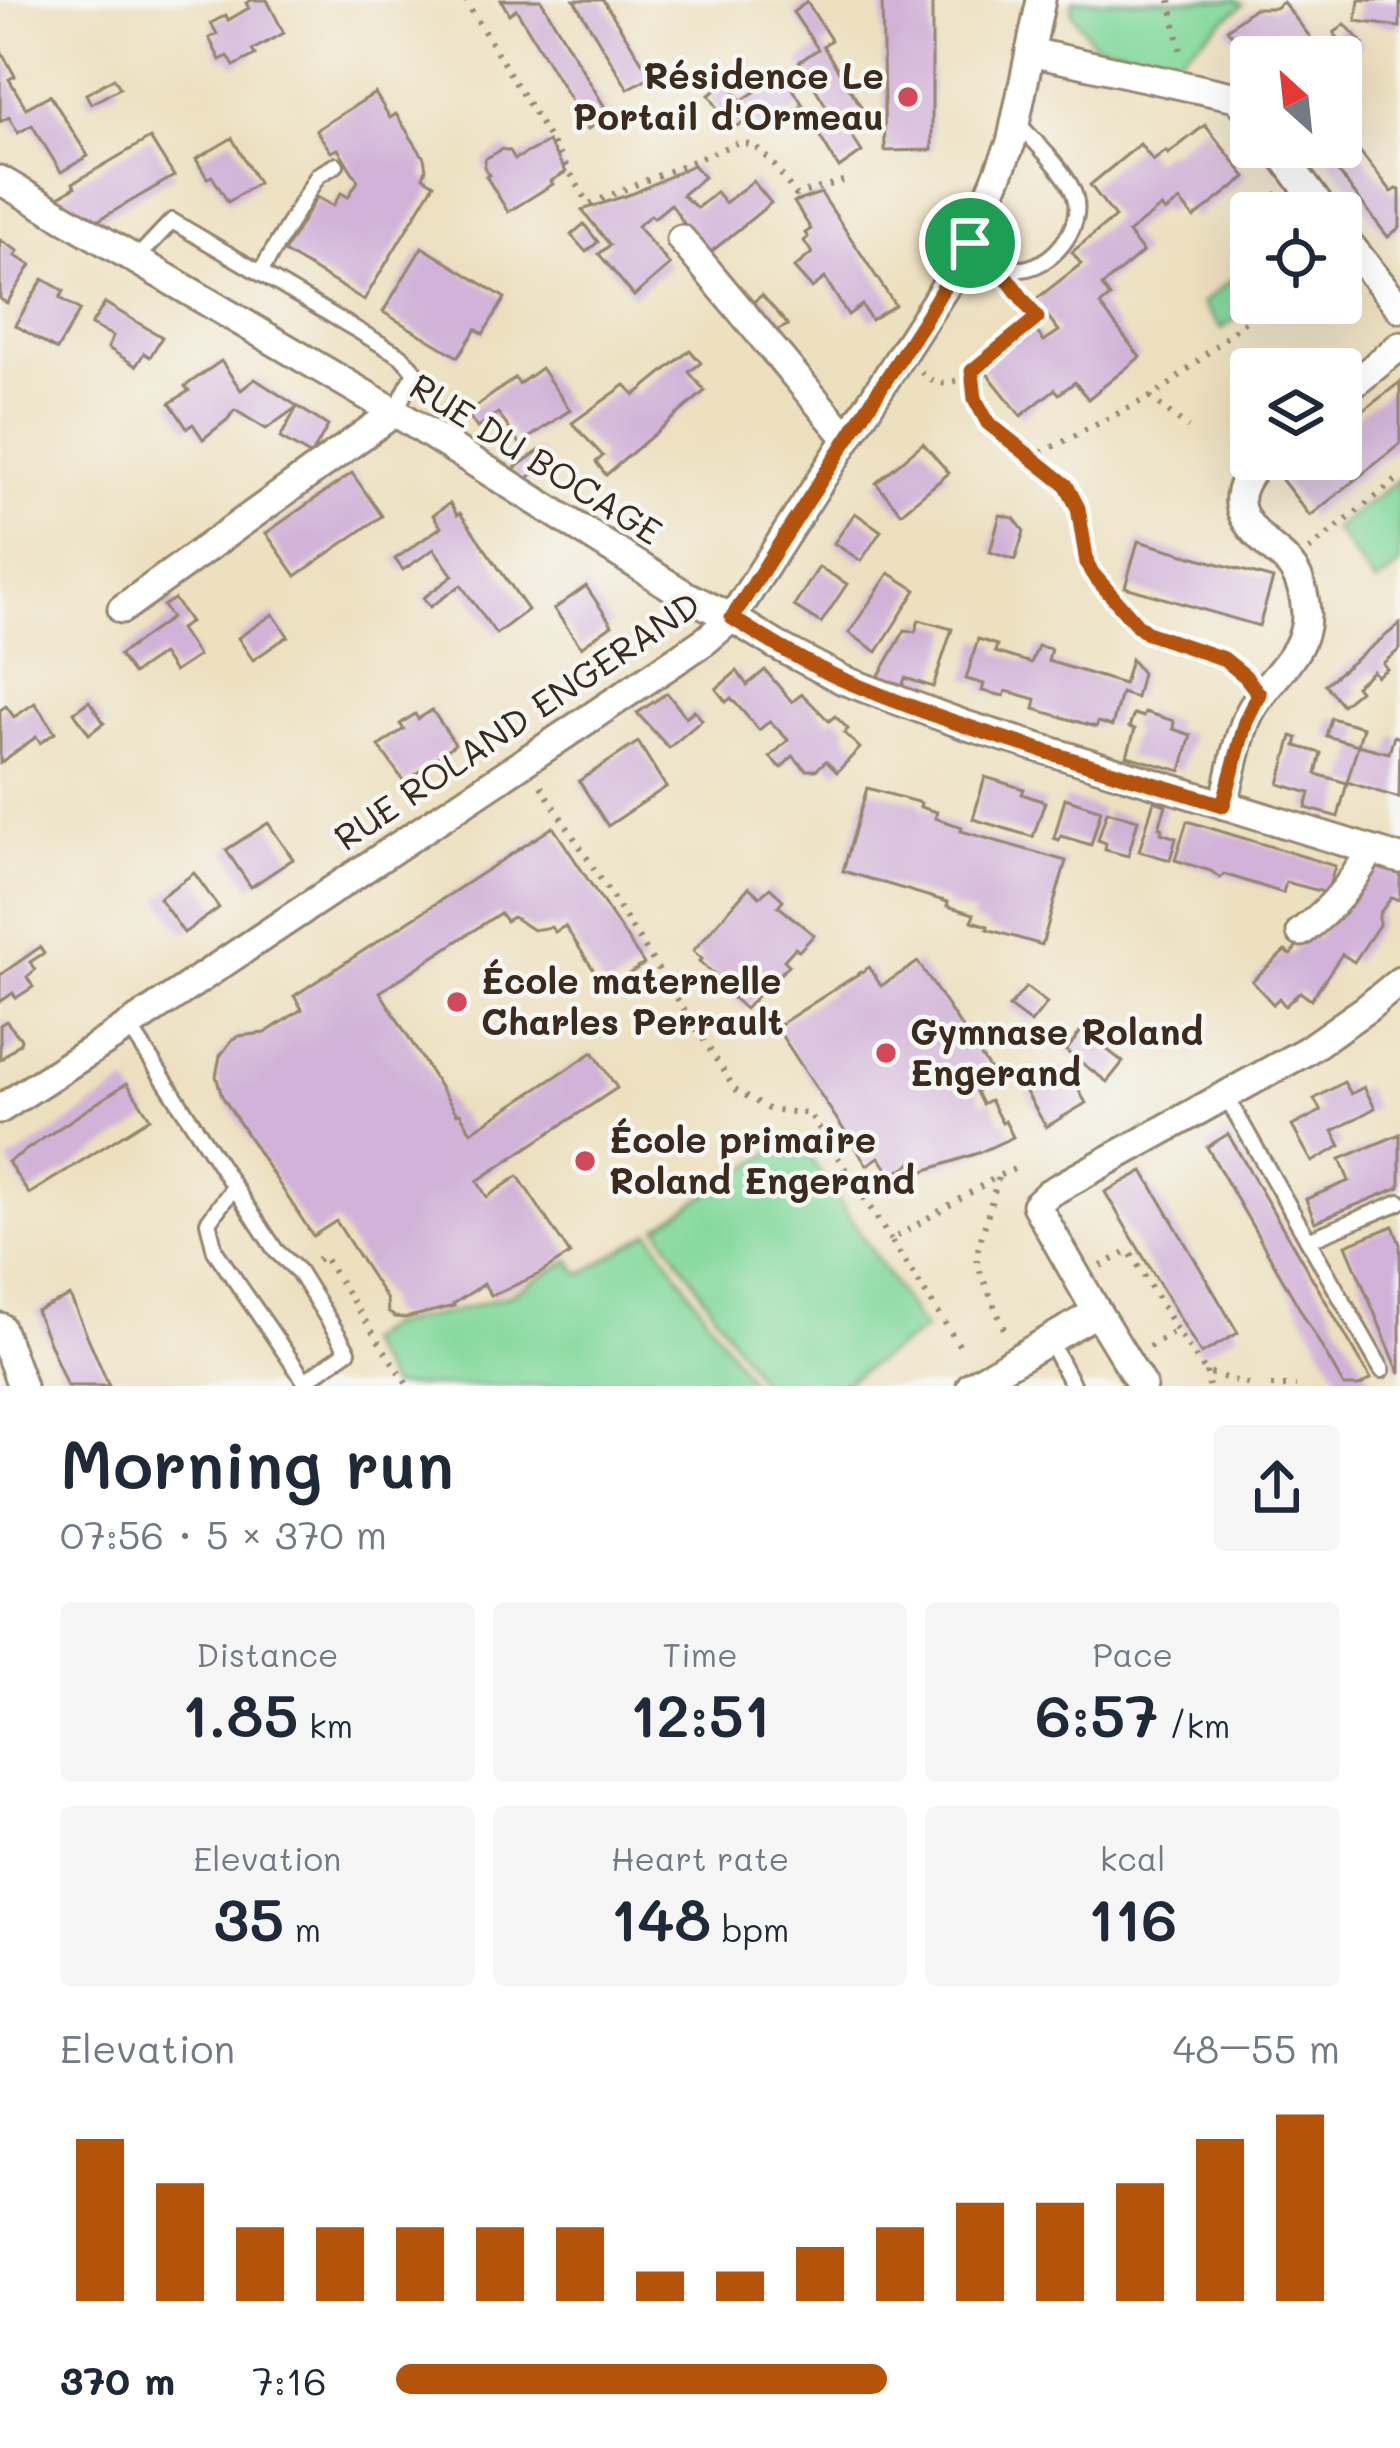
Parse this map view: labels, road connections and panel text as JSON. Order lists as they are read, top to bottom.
{
  "streets": {
    "street": ["RUE DU BOCAGE", "RUE ROLAND ENGERAND"]
  },
  "crossings": [
    ["RUE DU BOCAGE", "RUE ROLAND ENGERAND"]
  ],
  "places": [
    "Résidence Le Portail d'Ormeau",
    "École maternelle Charles Perrault",
    "Gymnase Roland Engerand",
    "École primaire Roland Engerand"
  ],
  "north": "top left",
  "page": {
    "heading": ["Morning run", "07:56 · 5 × 370 m"],
    "stats": [
      ["Distance", "1.85 km"],
      ["Time", "12:51"],
      ["Pace", "6:57 /km"],
      ["Elevation", "35 m"],
      ["Heart rate", "148 bpm"],
      ["kcal", "116"]
    ],
    "chart": ["Elevation", "48–55 m"],
    "list": [
      {
        "name": "370 m",
        "note": "7:16"
      }
    ]
  }
}
